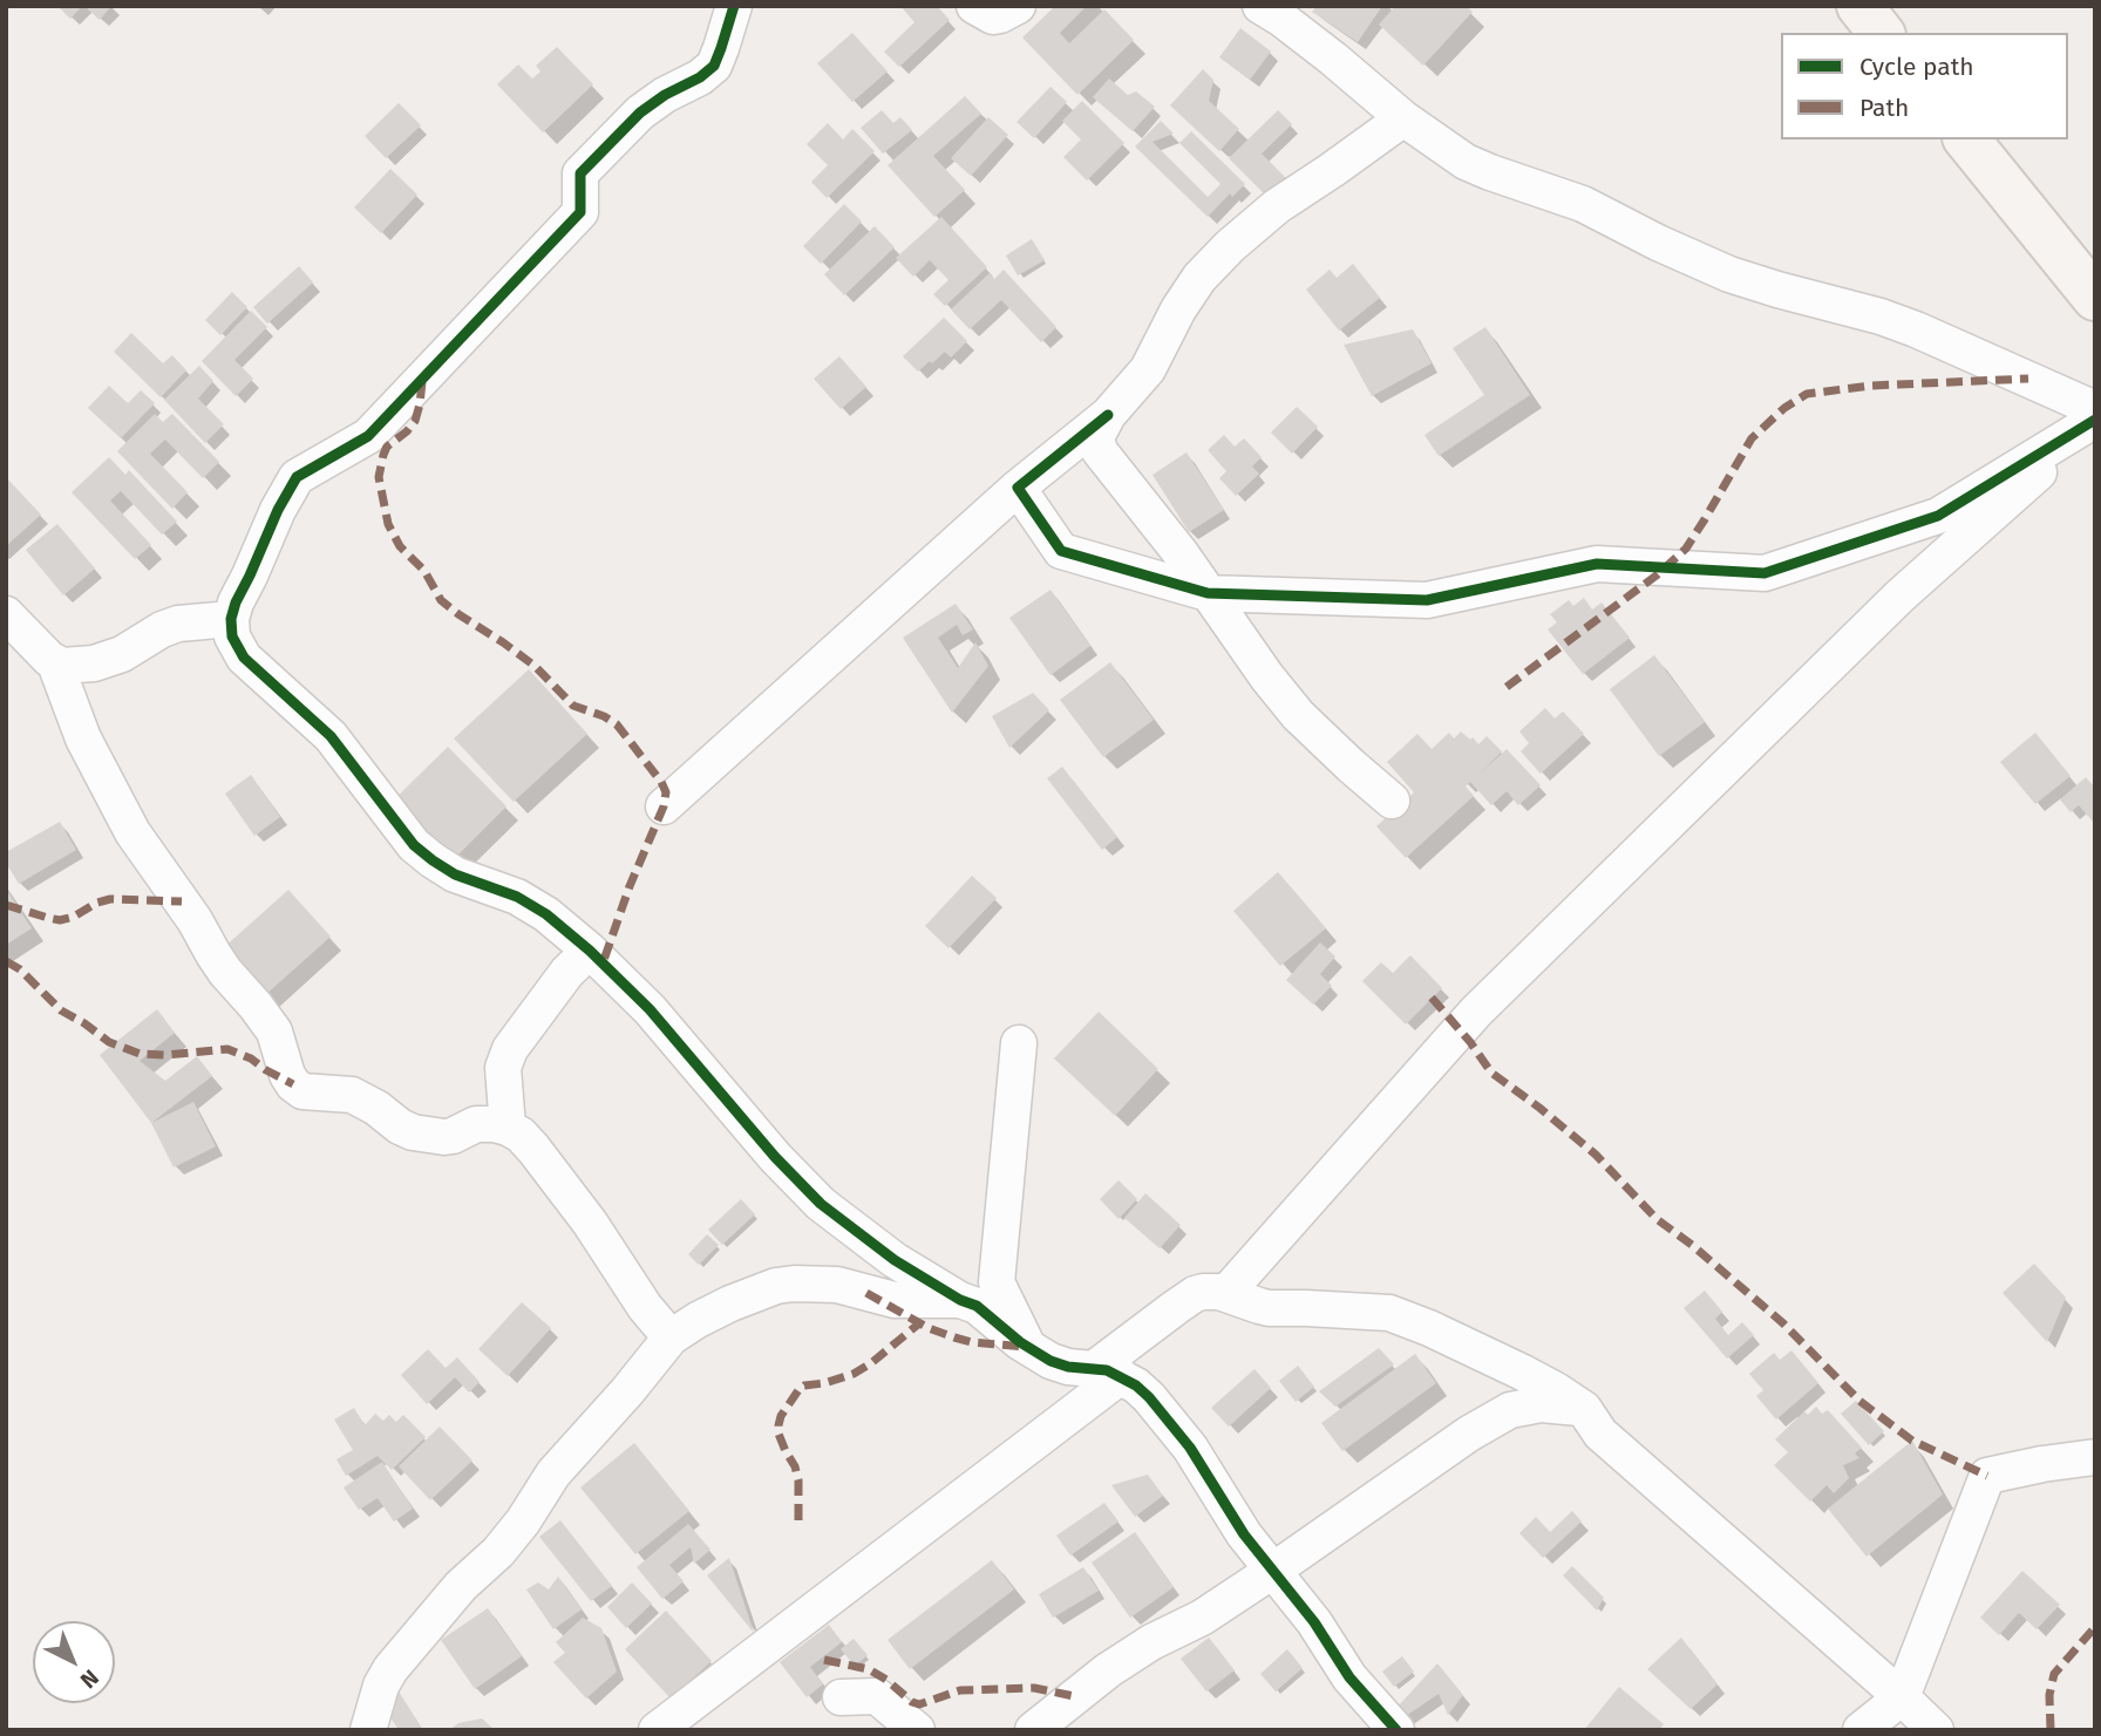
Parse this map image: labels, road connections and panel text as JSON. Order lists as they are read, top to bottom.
{
  "legend": ["Cycle path", "Path"],
  "north": "bottom right"
}
